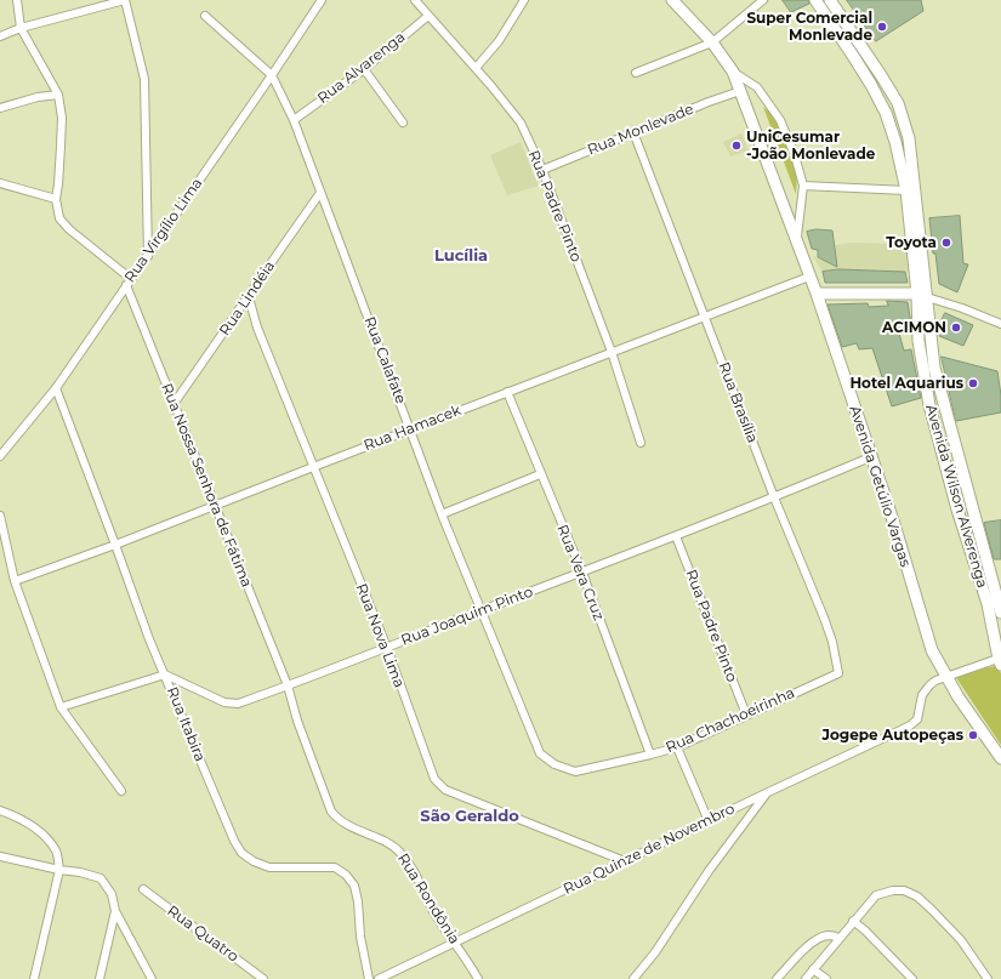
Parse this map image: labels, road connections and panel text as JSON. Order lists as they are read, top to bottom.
{
  "streets": {
    "main road": ["Avenida Getúlio Vargas", "Avenida Wilson Alverenga"],
    "street": [
      "Rua Alvarenga",
      "Rua Monlevade",
      "Rua Padre Pinto",
      "Rua Virgílio Lima",
      "Rua Lindéia",
      "Rua Calafate",
      "Rua Brasília",
      "Rua Hamacek",
      "Rua Nossa Senhora de Fátima",
      "Rua Vera Cruz",
      "Rua Joaquim Pinto",
      "Rua Nova Lima",
      "Rua Chachoeirinha",
      "Rua Itabira",
      "Rua Quinze de Novembro",
      "Rua Rondônia",
      "Rua Quatro"
    ]
  },
  "crossings": [
    ["Rua Alvarenga", "Rua Padre Pinto"],
    ["Rua Alvarenga", "Rua Calafate"],
    ["Rua Monlevade", "Rua Padre Pinto"],
    ["Rua Monlevade", "Rua Brasília"],
    ["Rua Monlevade", "Avenida Getúlio Vargas"],
    ["Rua Padre Pinto", "Rua Hamacek"],
    ["Rua Padre Pinto", "Rua Joaquim Pinto"],
    ["Rua Padre Pinto", "Rua Chachoeirinha"],
    ["Rua Virgílio Lima", "Rua Calafate"],
    ["Rua Virgílio Lima", "Rua Nossa Senhora de Fátima"],
    ["Rua Virgílio Lima", "Rua Itabira"],
    ["Rua Lindéia", "Rua Calafate"],
    ["Rua Lindéia", "Rua Nossa Senhora de Fátima"],
    ["Rua Lindéia", "Rua Nova Lima"],
    ["Rua Calafate", "Rua Hamacek"],
    ["Rua Calafate", "Rua Joaquim Pinto"],
    ["Rua Calafate", "Rua Chachoeirinha"],
    ["Rua Brasília", "Rua Hamacek"],
    ["Rua Brasília", "Rua Joaquim Pinto"],
    ["Rua Brasília", "Rua Chachoeirinha"],
    ["Rua Hamacek", "Rua Nossa Senhora de Fátima"],
    ["Rua Hamacek", "Avenida Getúlio Vargas"],
    ["Rua Hamacek", "Rua Vera Cruz"],
    ["Rua Hamacek", "Rua Nova Lima"],
    ["Rua Hamacek", "Rua Itabira"],
    ["Rua Nossa Senhora de Fátima", "Rua Joaquim Pinto"],
    ["Rua Nossa Senhora de Fátima", "Rua Rondônia"],
    ["Avenida Getúlio Vargas", "Rua Joaquim Pinto"],
    ["Avenida Getúlio Vargas", "Rua Quinze de Novembro"],
    ["Rua Vera Cruz", "Rua Joaquim Pinto"],
    ["Rua Vera Cruz", "Rua Chachoeirinha"],
    ["Rua Joaquim Pinto", "Rua Nova Lima"],
    ["Rua Joaquim Pinto", "Rua Itabira"],
    ["Rua Joaquim Pinto", "Rua Rondônia"],
    ["Rua Nova Lima", "Rua Quinze de Novembro"],
    ["Rua Quinze de Novembro", "Rua Rondônia"]
  ],
  "districts": ["Lucília", "São Geraldo"],
  "places": [
    "Super Comercial Monlevade",
    "UniCesumar -João Monlevade",
    "Toyota",
    "ACIMON",
    "Hotel Aquarius",
    "Jogepe Autopeças"
  ]
}
